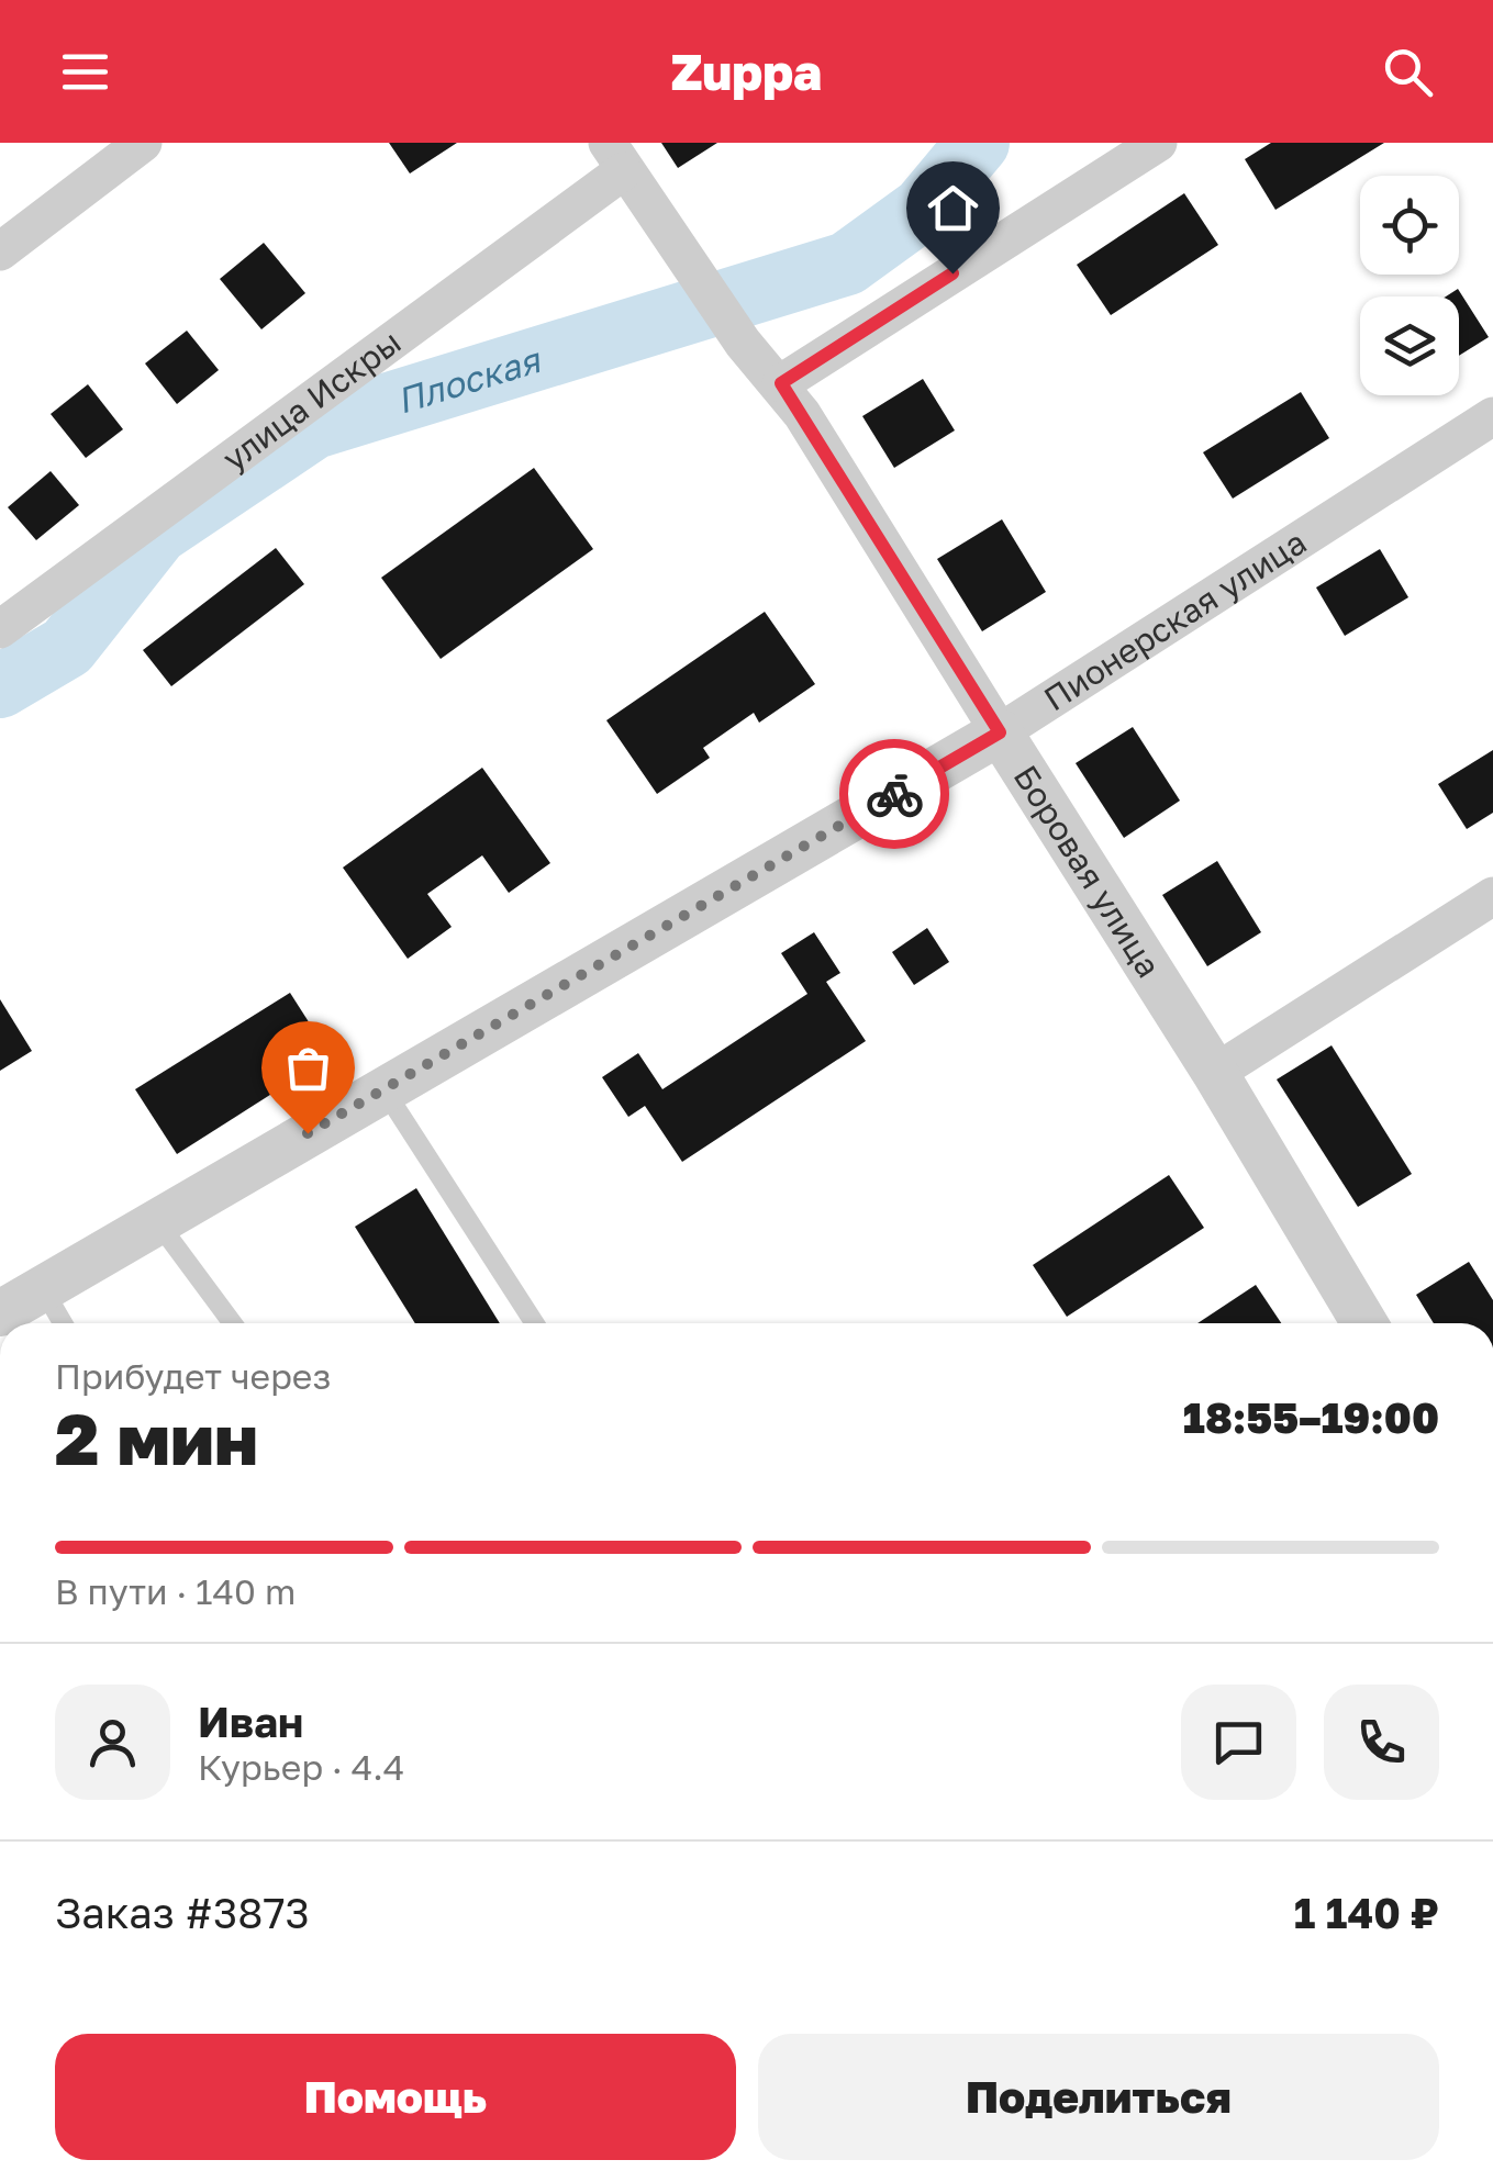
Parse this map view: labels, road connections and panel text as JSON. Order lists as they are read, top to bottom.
{
  "streets": {
    "street": ["улица Искры", "Пионерская улица", "Боровая улица"]
  },
  "crossings": [
    ["улица Искры", "Боровая улица"],
    ["Пионерская улица", "Боровая улица"]
  ],
  "water": ["Плоская"],
  "page": {
    "header": "Zuppa",
    "heading": ["2 мин", "Прибудет через", "18:55–19:00"],
    "panel": [
      "Иван",
      "Курьер · 4.4",
      "Заказ #3873",
      "1 140 ₽"
    ],
    "bar": "В пути · 140 m",
    "buttons": ["Помощь", "Поделиться"]
  }
}
